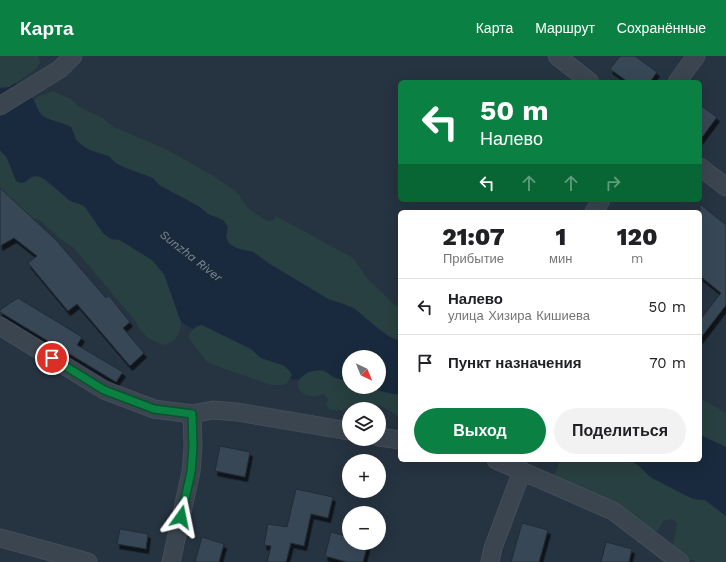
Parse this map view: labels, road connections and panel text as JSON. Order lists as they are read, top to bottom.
{
  "water": ["Sunzha River"],
  "north": "bottom right",
  "page": {
    "header": "Карта",
    "nav": ["Карта", "Маршрут", "Сохранённые"],
    "turn": ["50 m", "Налево"],
    "eta": [
      "21:07",
      "Прибытие",
      "1",
      "мин",
      "120",
      "m"
    ],
    "list": [
      {
        "name": "Налево",
        "note": "улица Хизира Кишиева",
        "value": "50 m"
      },
      {
        "name": "Пункт назначения",
        "value": "70 m"
      }
    ],
    "map_buttons": ["+", "−"],
    "buttons": ["Выход", "Поделиться"]
  }
}
